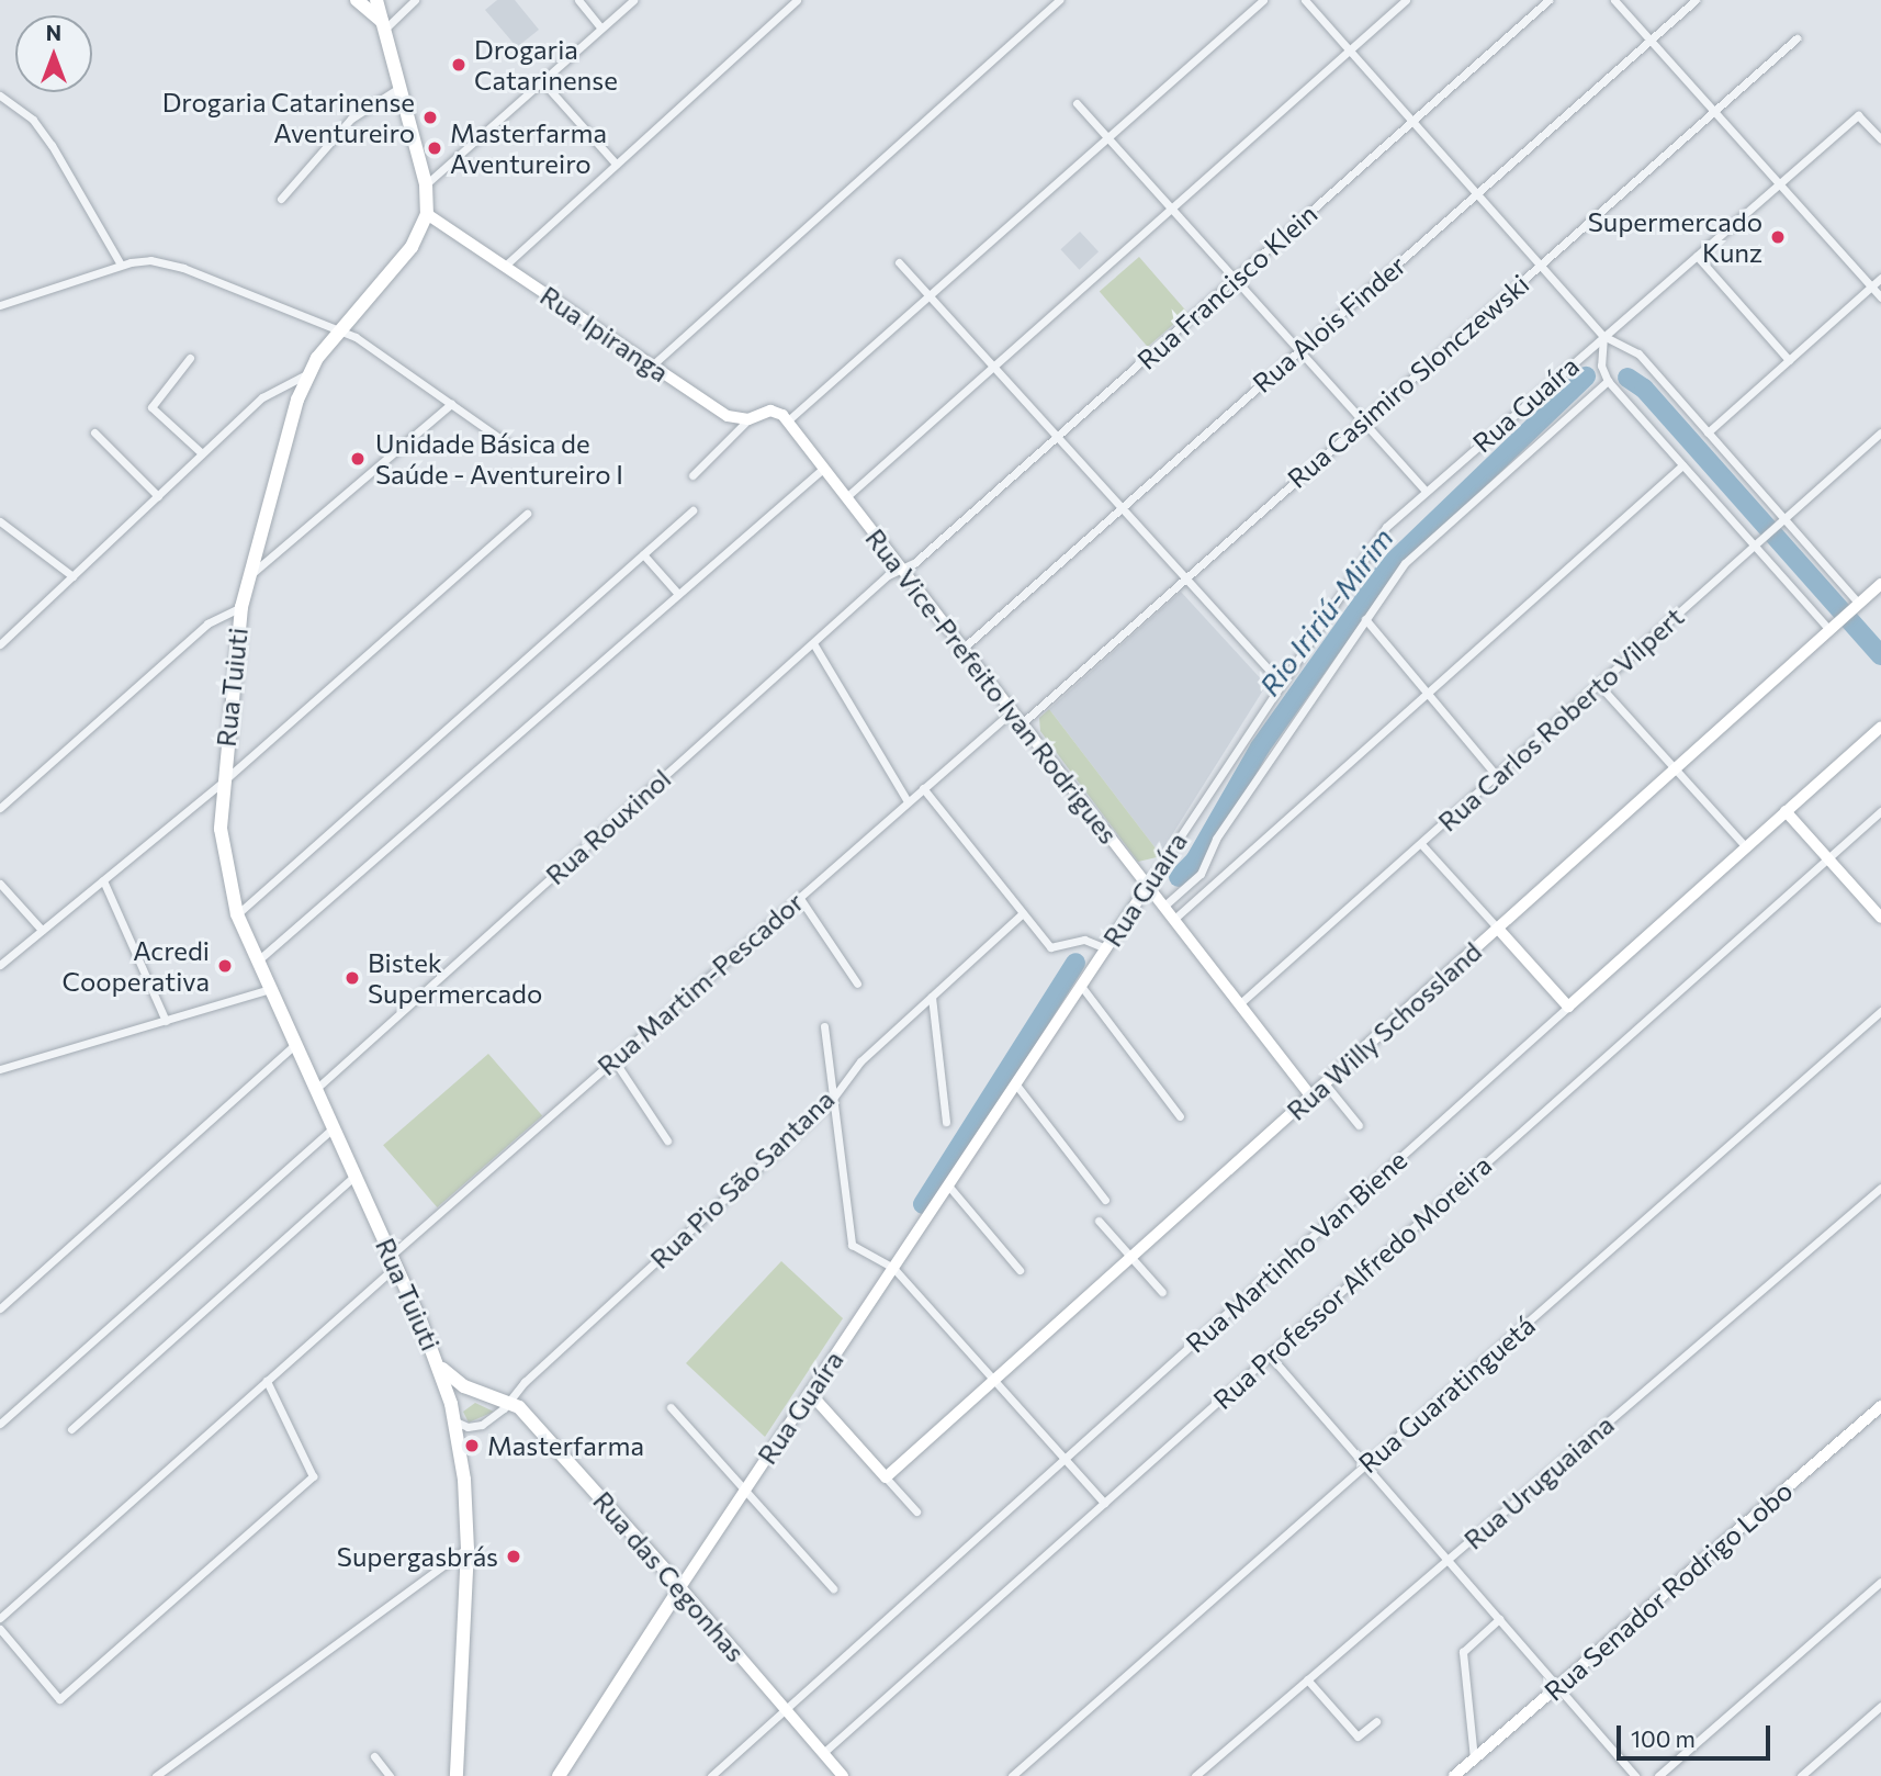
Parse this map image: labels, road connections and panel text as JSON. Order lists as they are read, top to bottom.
{
  "streets": {
    "main road": ["Rua Guaíra", "Rua Tuiuti", "Rua das Cegonhas"],
    "street": [
      "Rua Francisco Klein",
      "Rua Alois Finder",
      "Rua Ipiranga",
      "Rua Casimiro Slonczewski",
      "Rua Vice-Prefeito Ivan Rodrigues",
      "Rua Carlos Roberto Vilpert",
      "Rua Rouxinol",
      "Rua Martim-Pescador",
      "Rua Willy Schossland",
      "Rua Pio São Santana",
      "Rua Martinho Van Biene",
      "Rua Professor Alfredo Moreira",
      "Rua Guaratinguetá",
      "Rua Uruguaiana",
      "Rua Senador Rodrigo Lobo"
    ]
  },
  "crossings": [
    ["Rua Francisco Klein", "Rua Vice-Prefeito Ivan Rodrigues"],
    ["Rua Francisco Klein", "Rua Rouxinol"],
    ["Rua Alois Finder", "Rua Vice-Prefeito Ivan Rodrigues"],
    ["Rua Ipiranga", "Rua Vice-Prefeito Ivan Rodrigues"],
    ["Rua Ipiranga", "Rua Tuiuti"],
    ["Rua Casimiro Slonczewski", "Rua Vice-Prefeito Ivan Rodrigues"],
    ["Rua Guaíra", "Rua Vice-Prefeito Ivan Rodrigues"],
    ["Rua Guaíra", "Rua das Cegonhas"],
    ["Rua Vice-Prefeito Ivan Rodrigues", "Rua Carlos Roberto Vilpert"],
    ["Rua Vice-Prefeito Ivan Rodrigues", "Rua Rouxinol"],
    ["Rua Vice-Prefeito Ivan Rodrigues", "Rua Martim-Pescador"],
    ["Rua Vice-Prefeito Ivan Rodrigues", "Rua Willy Schossland"],
    ["Rua Tuiuti", "Rua Rouxinol"],
    ["Rua Tuiuti", "Rua Martim-Pescador"],
    ["Rua Tuiuti", "Rua Pio São Santana"],
    ["Rua Pio São Santana", "Rua das Cegonhas"],
    ["Rua Martinho Van Biene", "Rua das Cegonhas"],
    ["Rua Professor Alfredo Moreira", "Rua das Cegonhas"]
  ],
  "water": ["Rio Iririú-Mirim"],
  "places": [
    "Drogaria Catarinense",
    "Drogaria Catarinense Aventureiro",
    "Masterfarma Aventureiro",
    "Supermercado Kunz",
    "Unidade Básica de Saúde - Aventureiro I",
    "Acredi Cooperativa",
    "Bistek Supermercado",
    "Masterfarma",
    "Supergasbrás"
  ],
  "scale_bar": "100 m",
  "north": "top"
}
